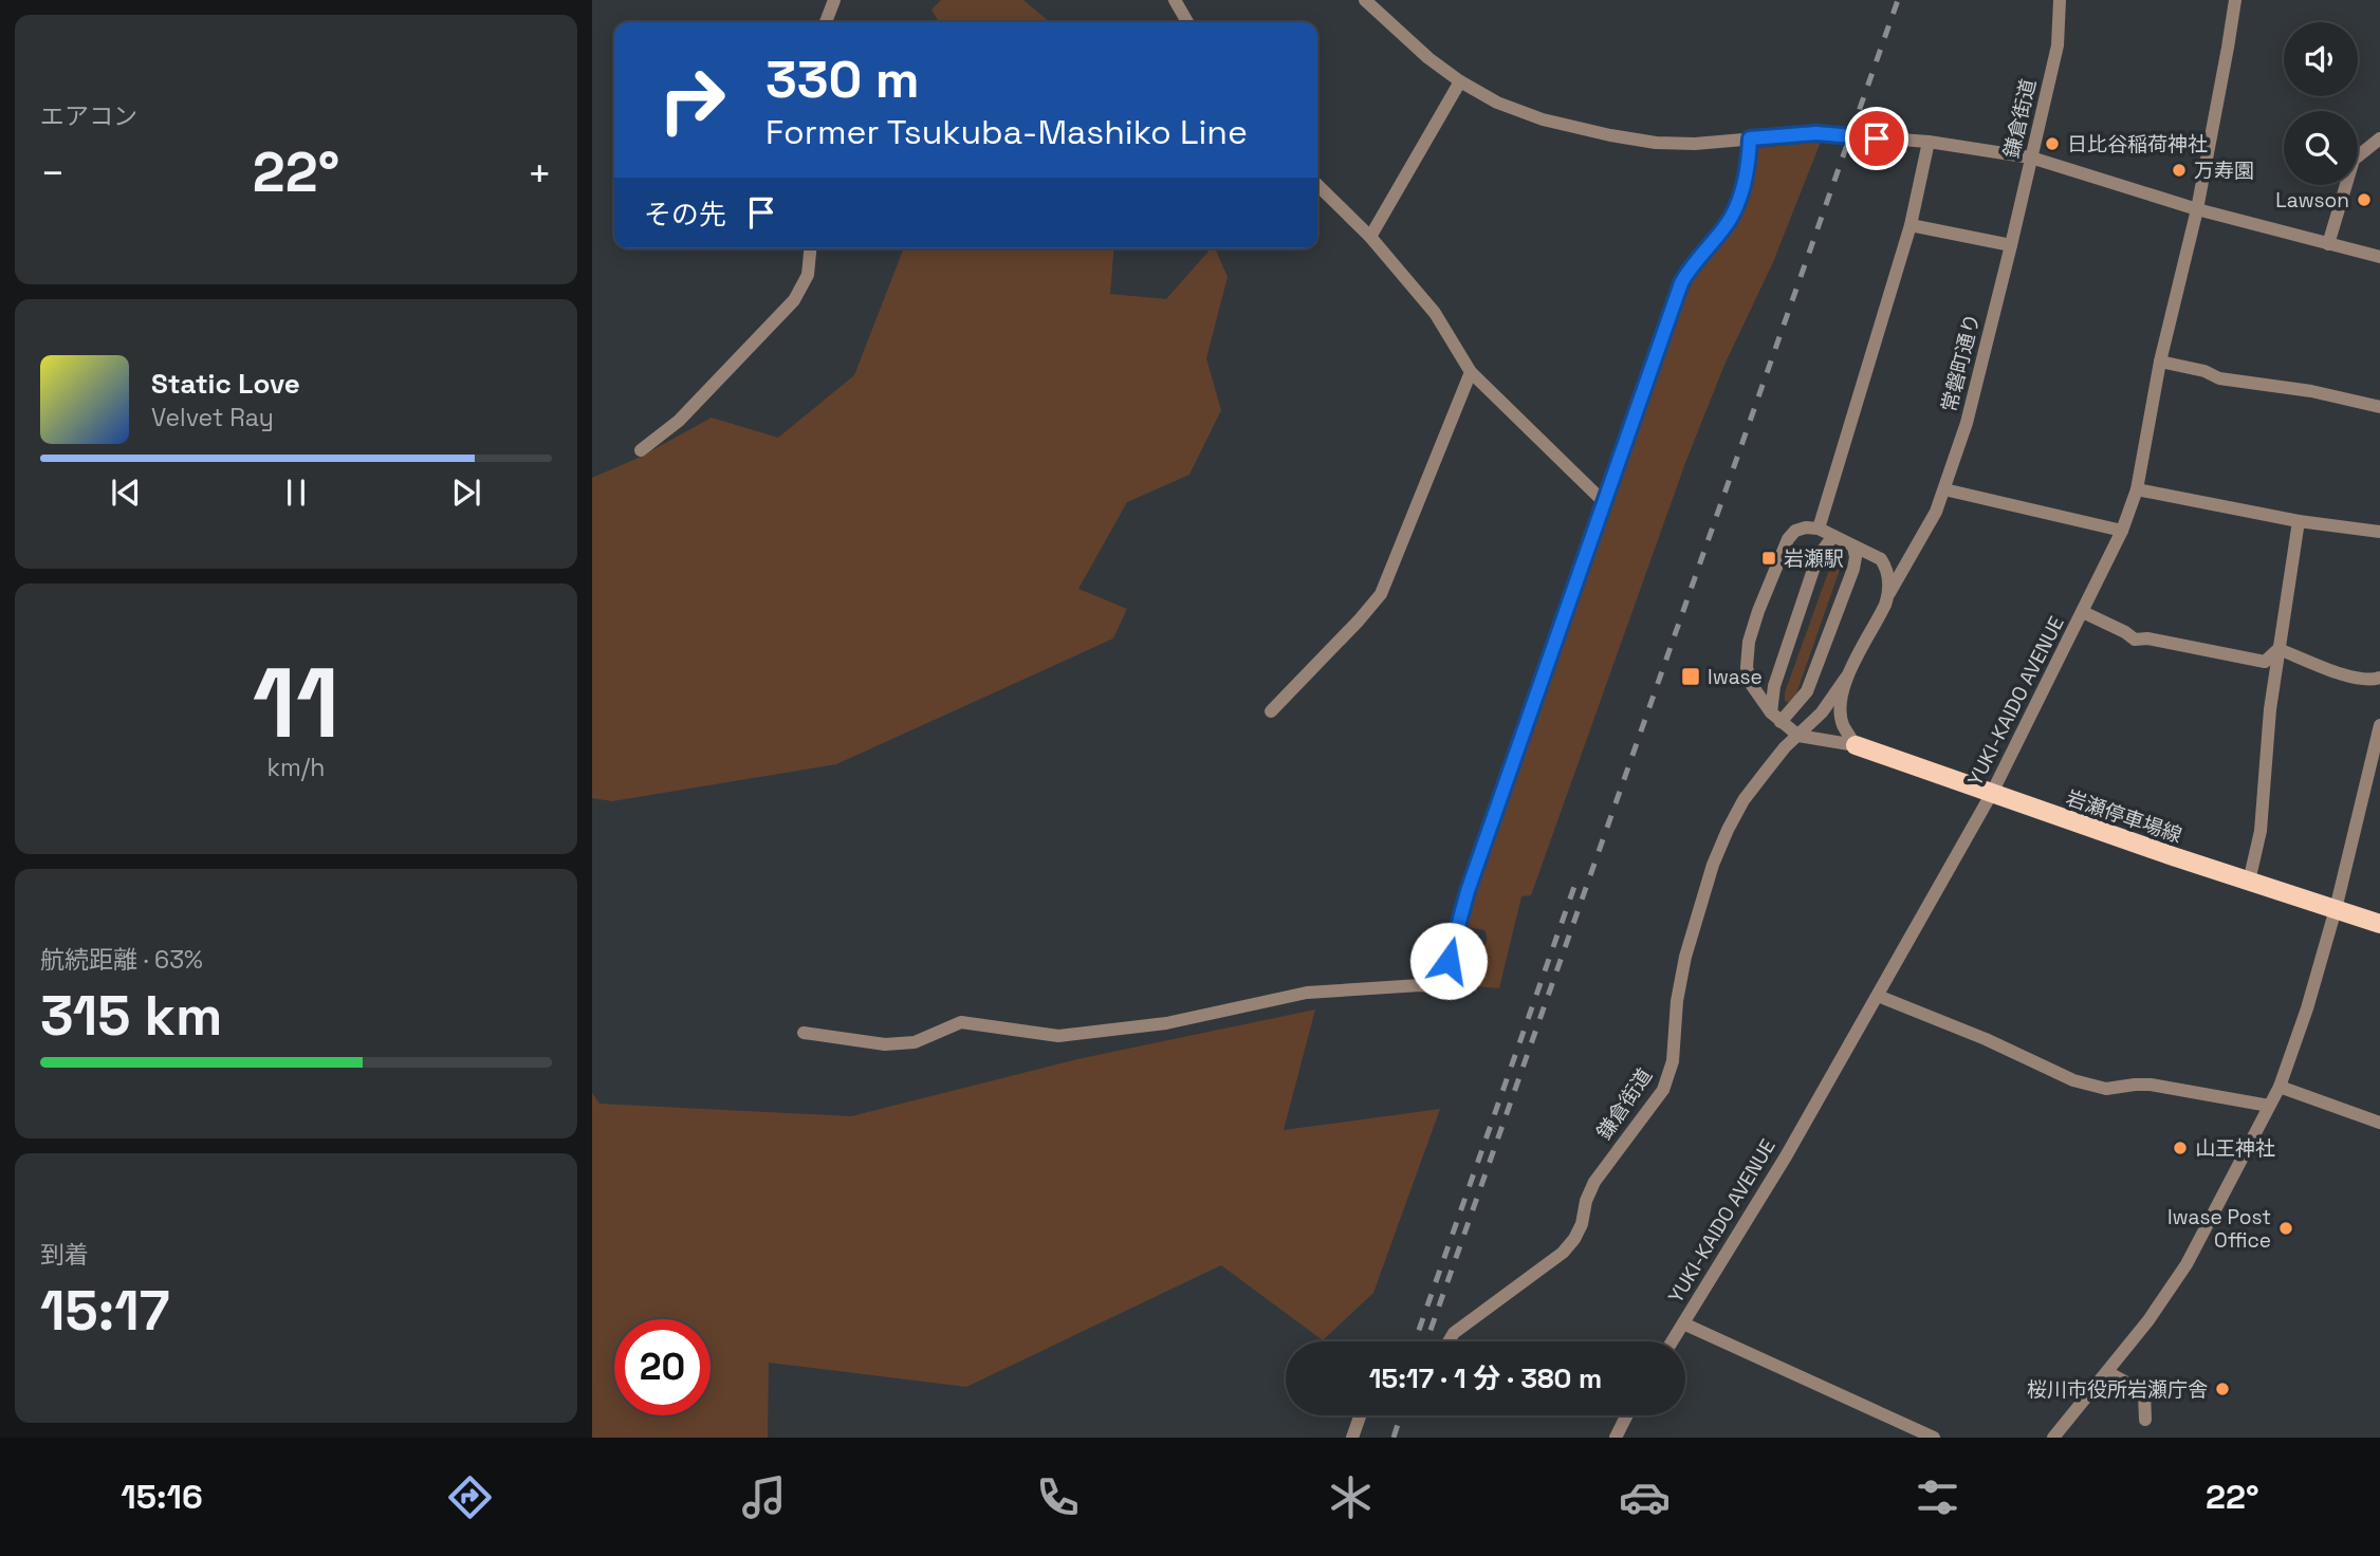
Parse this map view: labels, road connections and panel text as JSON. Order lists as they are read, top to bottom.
{
  "streets": {
    "main road": ["岩瀬停車場線"],
    "street": ["鎌倉街道", "常磐町通り", "YUKI-KAIDO AVENUE"]
  },
  "crossings": [
    ["鎌倉街道", "常磐町通り"],
    ["YUKI-KAIDO AVENUE", "岩瀬停車場線"]
  ],
  "places": {
    "other": [
      "日比谷稲荷神社",
      "万寿園",
      "Lawson",
      "山王神社",
      "Iwase Post Office",
      "桜川市役所岩瀬庁舎"
    ],
    "transit": ["岩瀬駅", "Iwase"]
  },
  "page": {
    "tile": [
      "エアコン",
      ["11", "km/h"],
      ["航続距離 · 63%", "315 km"],
      ["到着", "15:17"]
    ],
    "turn": ["330 m", "Former Tsukuba-Mashiko Line"],
    "heat": ["−", "22°", "+"],
    "then": "その先",
    "song": ["Static Love", "Velvet Ray"],
    "limit": "20",
    "trip": "15:17 · 1 分 · 380 m",
    "tabs": ["15:16", "22°"]
  }
}
